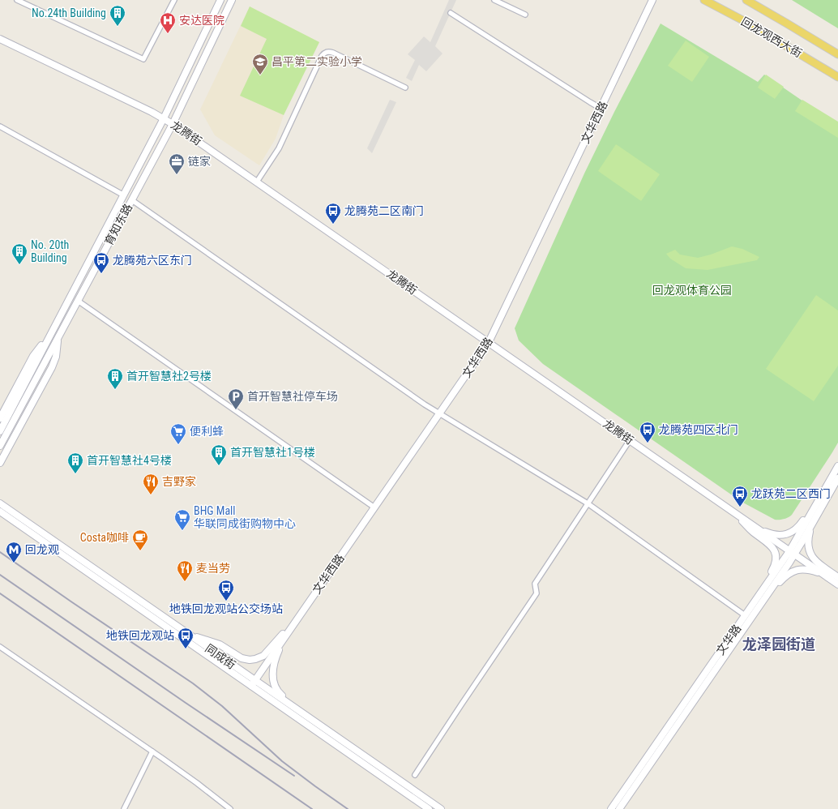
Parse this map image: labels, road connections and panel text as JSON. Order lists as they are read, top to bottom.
{
  "streets": {
    "main road": ["回龙观西大街"],
    "street": [
      "文华西路",
      "龙腾街",
      "育知东路",
      "文华路",
      "同成街"
    ]
  },
  "crossings": [
    ["文华西路", "龙腾街"],
    ["文华西路", "同成街"],
    ["龙腾街", "育知东路"],
    ["龙腾街", "文华路"]
  ],
  "districts": ["龙泽园街道"],
  "parks": ["回龙观体育公园"],
  "places": {
    "building": [
      "No.24th Building",
      "No. 20th Building",
      "首开智慧社2号楼",
      "首开智慧社1号楼",
      "首开智慧社4号楼"
    ],
    "hospital": ["安达医院"],
    "school or university": ["昌平第二实验小学"],
    "office": ["链家"],
    "bus stop": [
      "龙腾苑二区南门",
      "龙腾苑六区东门",
      "龙腾苑四区北门",
      "龙跃苑二区西门",
      "地铁回龙观站公交场站",
      "地铁回龙观站"
    ],
    "parking": ["首开智慧社停车场"],
    "supermarket": ["便利蜂", "BHG Mall 华联同成街购物中心"],
    "restaurant": ["吉野家", "麦当劳"],
    "cafe": ["Costa咖啡"],
    "metro station": ["回龙观"]
  }
}
